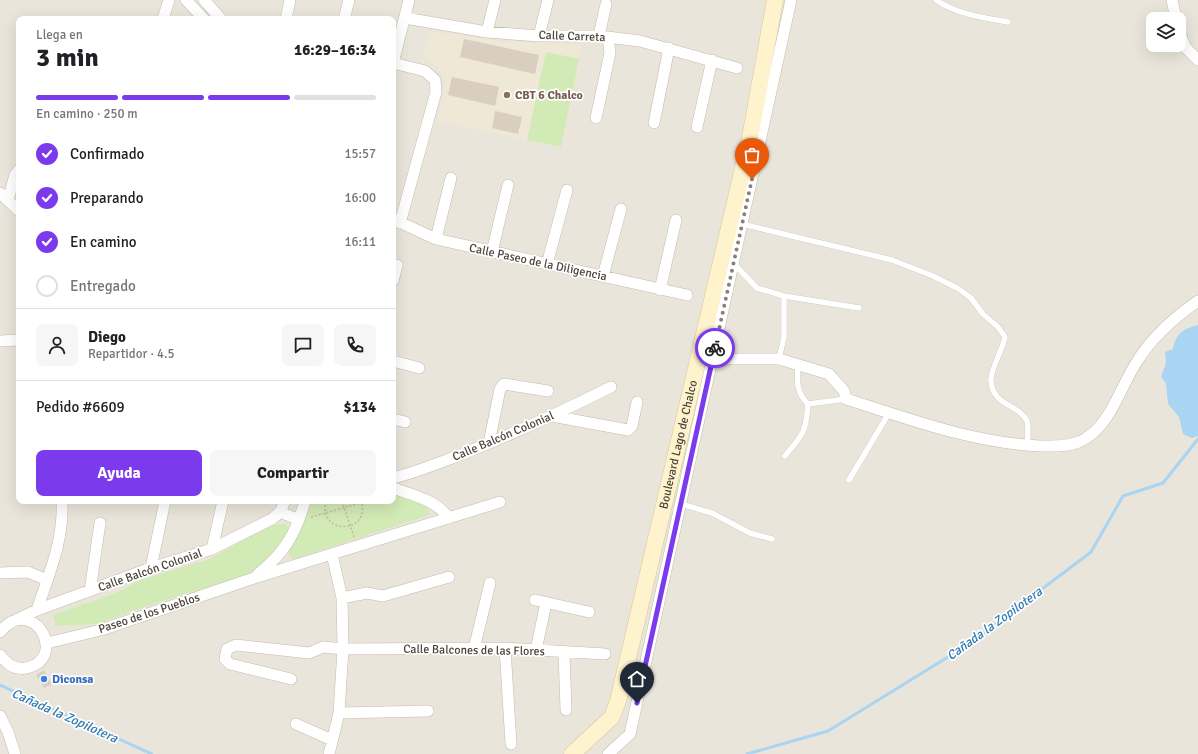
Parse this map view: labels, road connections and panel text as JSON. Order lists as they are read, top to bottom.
{
  "streets": {
    "main road": ["Boulevard Lago de Chalco"],
    "street": [
      "Calle Carreta",
      "Calle Paseo de la Diligencia",
      "Calle Balcón Colonial",
      "Paseo de los Pueblos",
      "Calle Balcones de las Flores"
    ]
  },
  "water": ["Cañada la Zopilotera"],
  "places": ["CBT 6 Chalco", "Diconsa"],
  "page": {
    "heading": ["3 min", "Llega en", "16:29–16:34"],
    "panel": [
      "Diego",
      "Repartidor · 4.5",
      "Pedido #6609",
      "$134"
    ],
    "bar": "En camino · 250 m",
    "list": [
      ["Confirmado", "15:57"],
      ["Preparando", "16:00"],
      ["En camino", "16:11"],
      "Entregado"
    ],
    "buttons": ["Ayuda", "Compartir"]
  }
}
